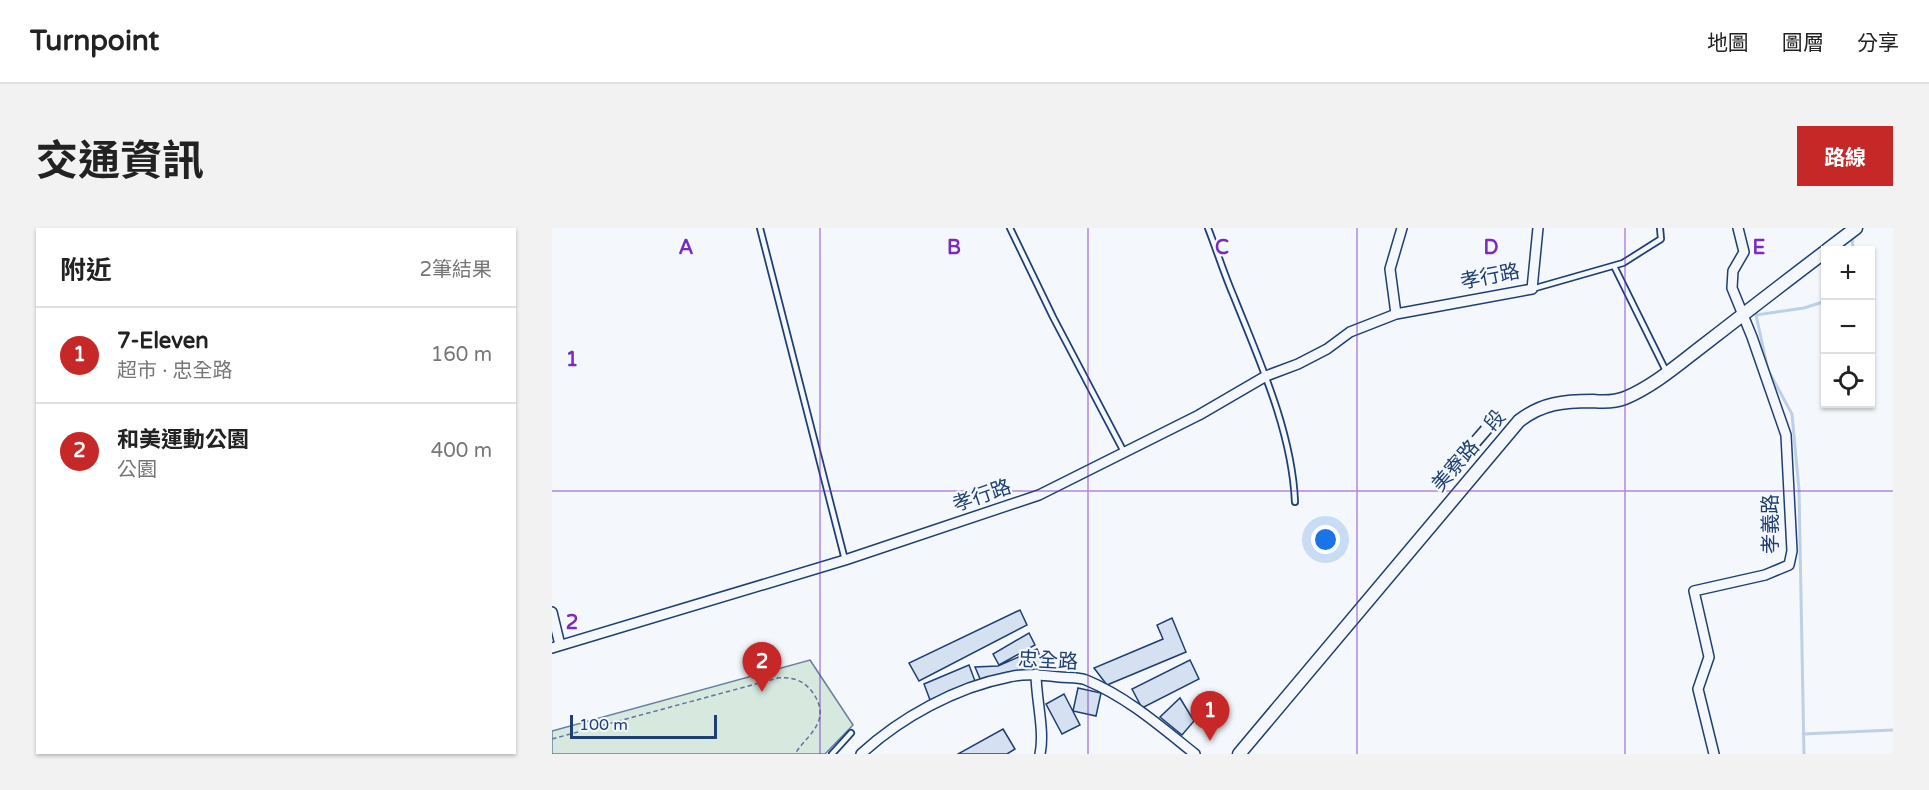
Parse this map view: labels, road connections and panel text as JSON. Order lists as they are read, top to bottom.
{
  "streets": {
    "street": [
      "孝行路",
      "美寮路二段",
      "孝義路",
      "忠全路"
    ]
  },
  "crossings": [
    ["美寮路二段", "孝義路"]
  ],
  "scale_bar": "100 m",
  "page": {
    "header": "Turnpoint",
    "nav": ["地圖", "圖層", "分享"],
    "title": "交通資訊",
    "buttons": "路線",
    "heading": ["附近", "2筆結果"],
    "map_buttons": ["+", "−"],
    "list": [
      {
        "mark": "1",
        "name": "7-Eleven",
        "note": "超市 · 忠全路",
        "value": "160 m"
      },
      {
        "mark": "2",
        "name": "和美運動公園",
        "note": "公園",
        "value": "400 m"
      }
    ],
    "pins": ["2", "1"],
    "scale": "100 m"
  },
  "grid": {
    "columns": [
      "A",
      "B",
      "C",
      "D",
      "E"
    ],
    "rows": ["1", "2"]
  }
}
